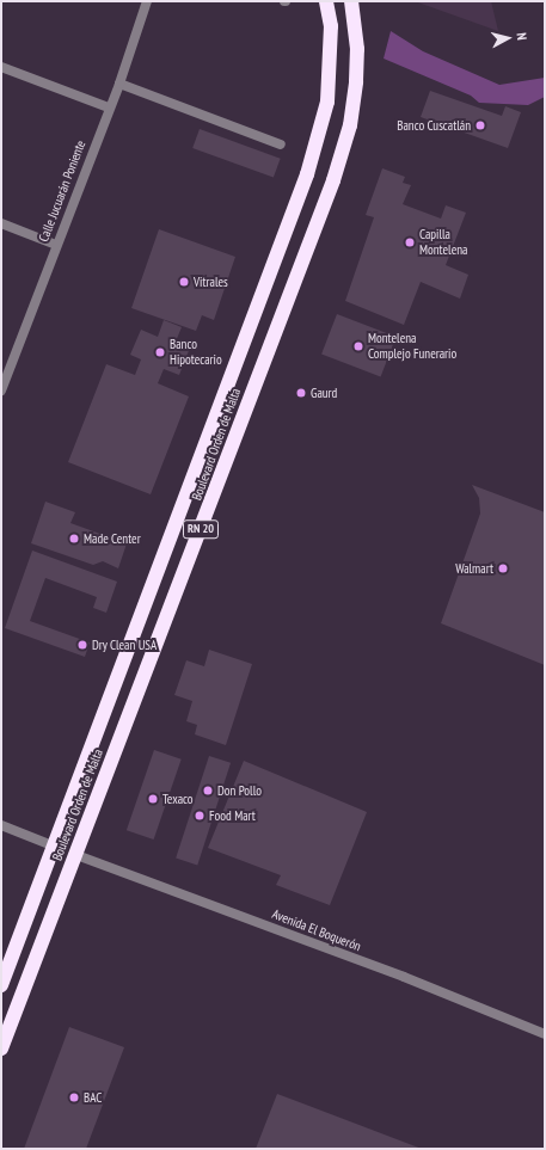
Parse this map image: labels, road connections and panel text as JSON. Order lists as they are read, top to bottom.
{
  "streets": {
    "highway": ["Boulevard Orden de Malta", "RN 20"],
    "street": ["Calle Jucuarán Poniente", "Avenida El Boquerón"]
  },
  "crossings": [
    ["Boulevard Orden de Malta", "Avenida El Boquerón"]
  ],
  "places": [
    "Banco Cuscatlán",
    "Capilla Montelena",
    "Vitrales",
    "Montelena Complejo Funerario",
    "Banco Hipotecario",
    "Gaurd",
    "Made Center",
    "Walmart",
    "Dry Clean USA",
    "Don Pollo",
    "Texaco",
    "Food Mart",
    "BAC"
  ],
  "north": "right"
}
